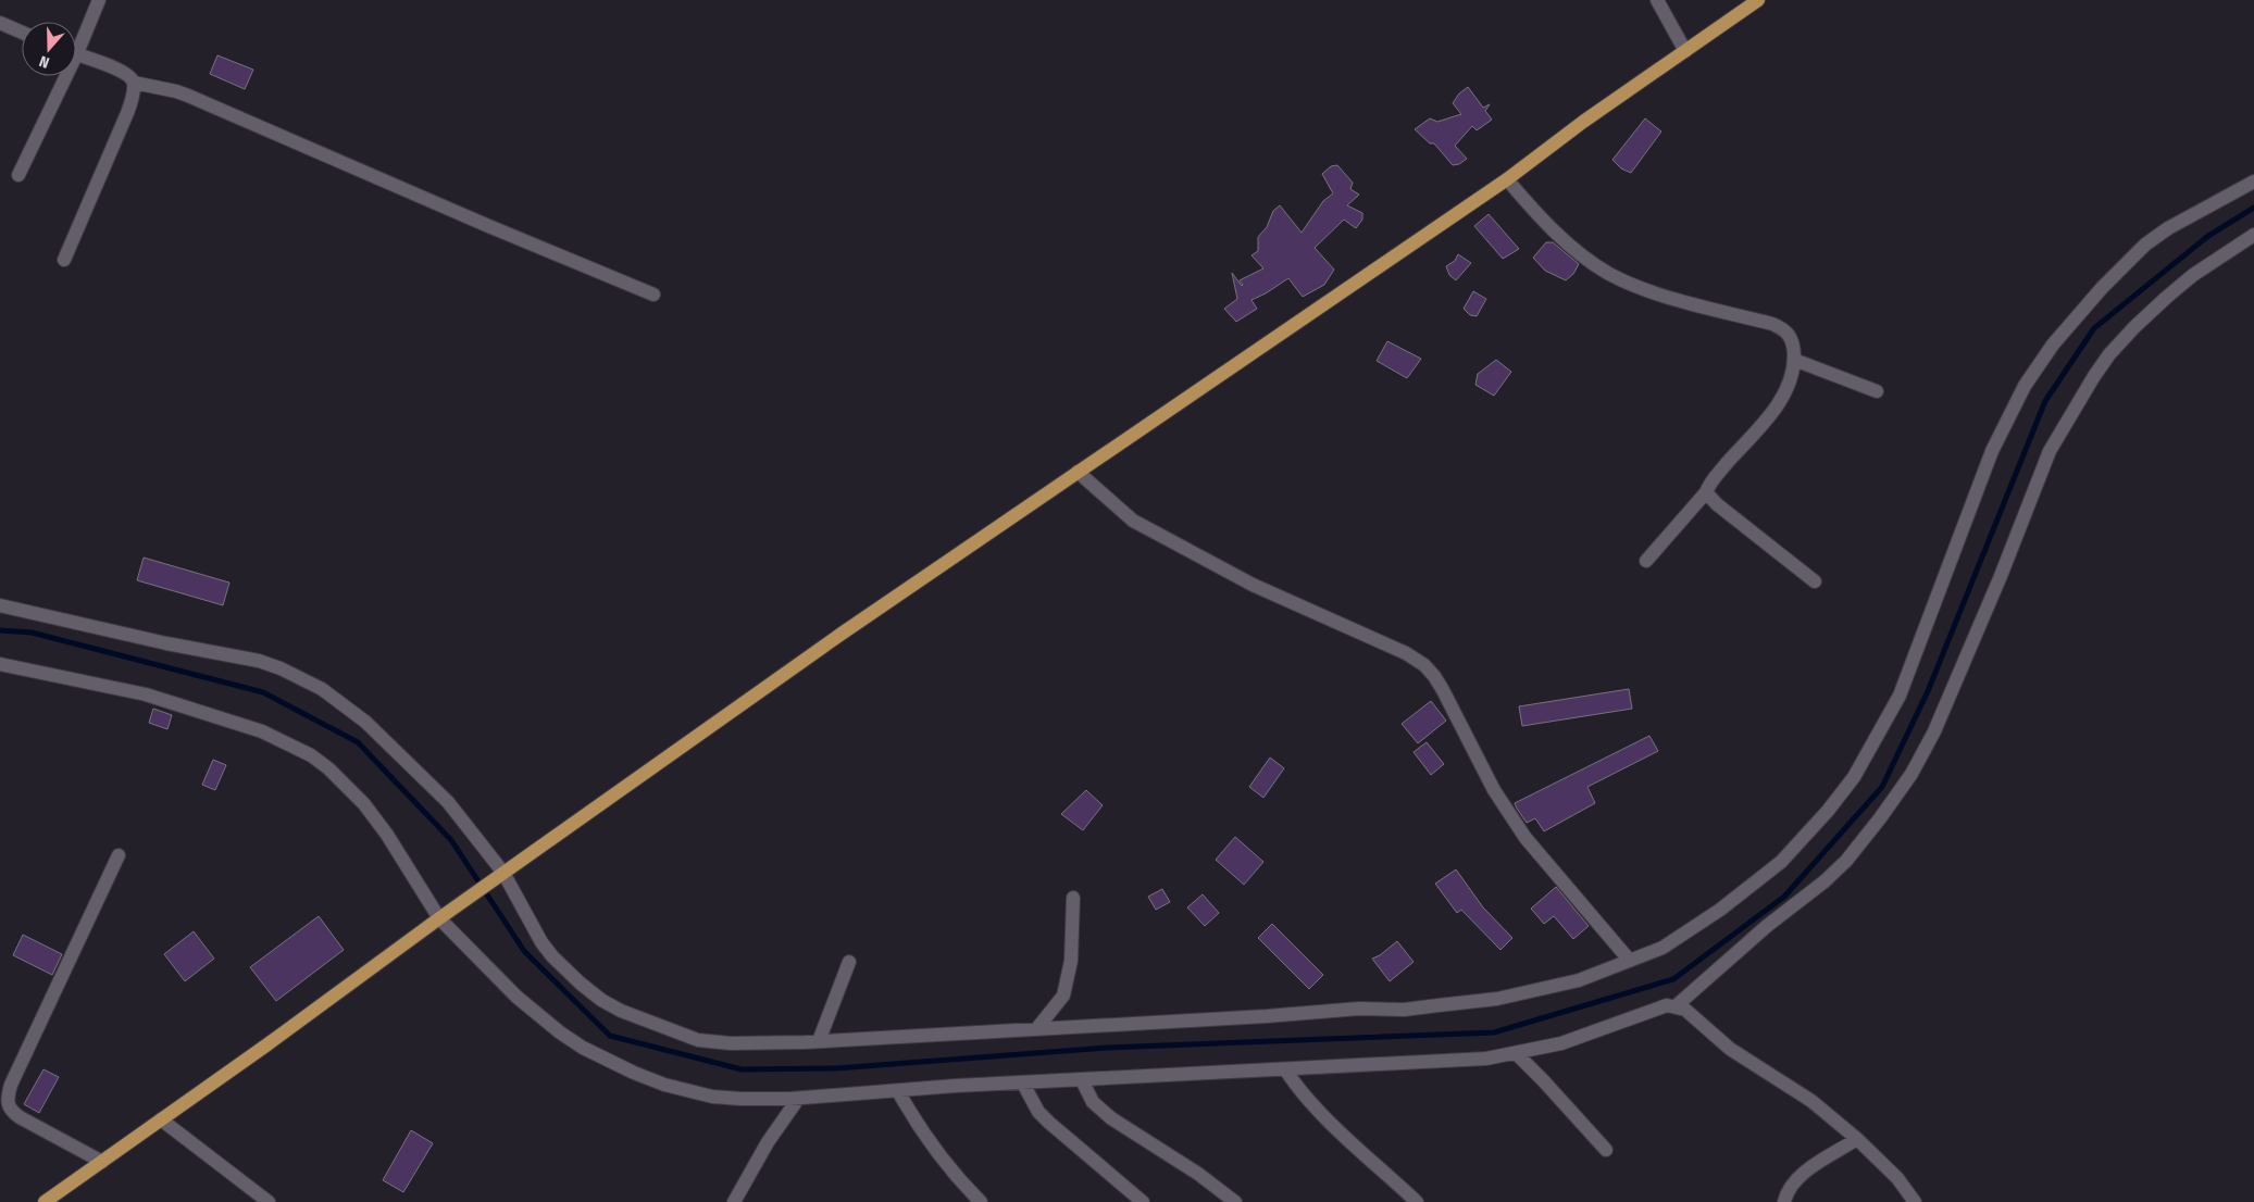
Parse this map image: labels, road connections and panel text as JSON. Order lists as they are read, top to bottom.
{
  "north": "bottom"
}
